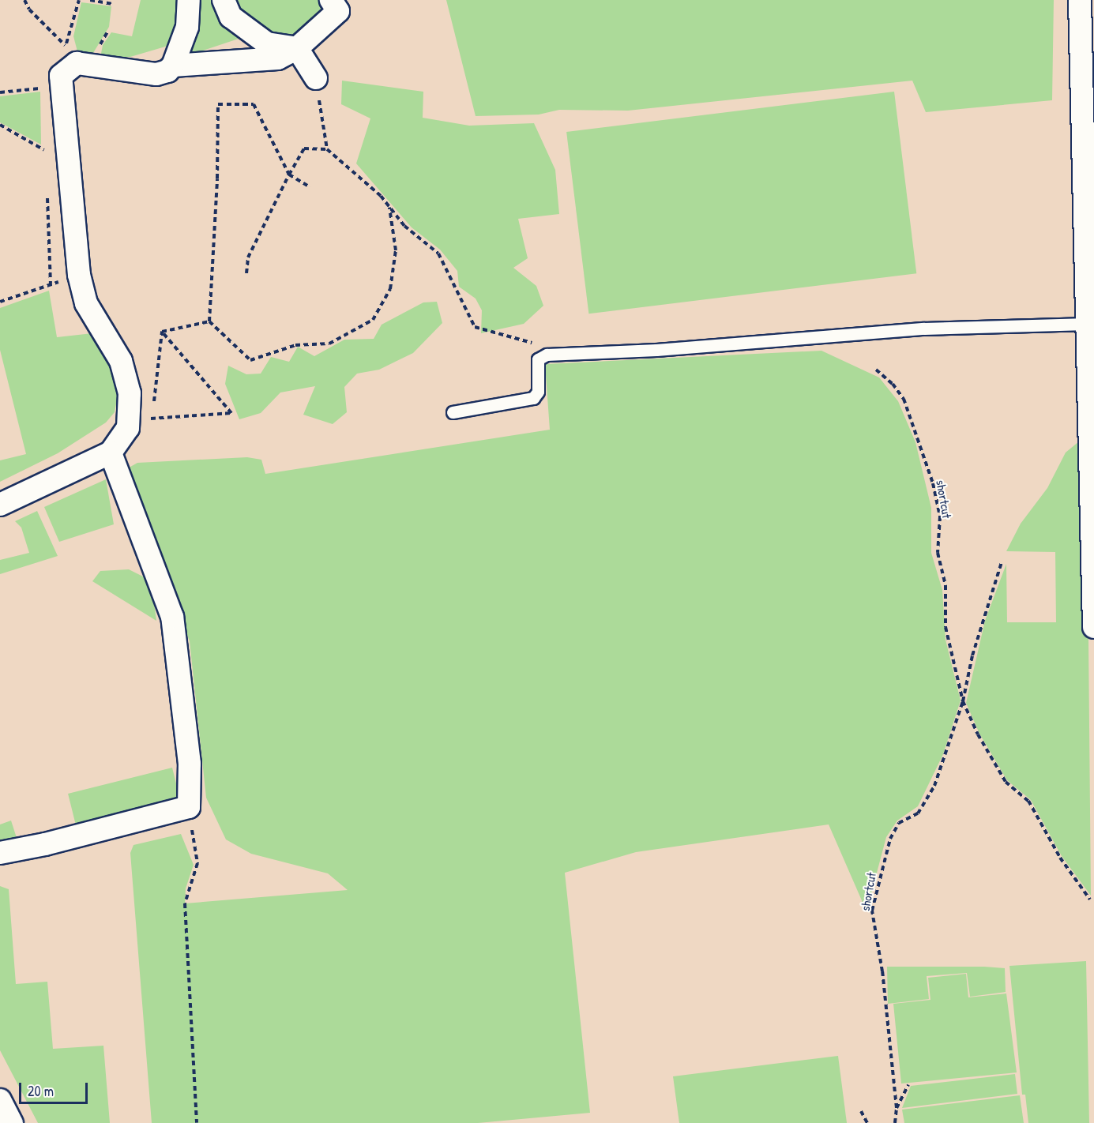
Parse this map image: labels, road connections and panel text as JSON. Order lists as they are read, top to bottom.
{
  "streets": {
    "path": ["shortcut"]
  },
  "scale_bar": "20 m"
}
